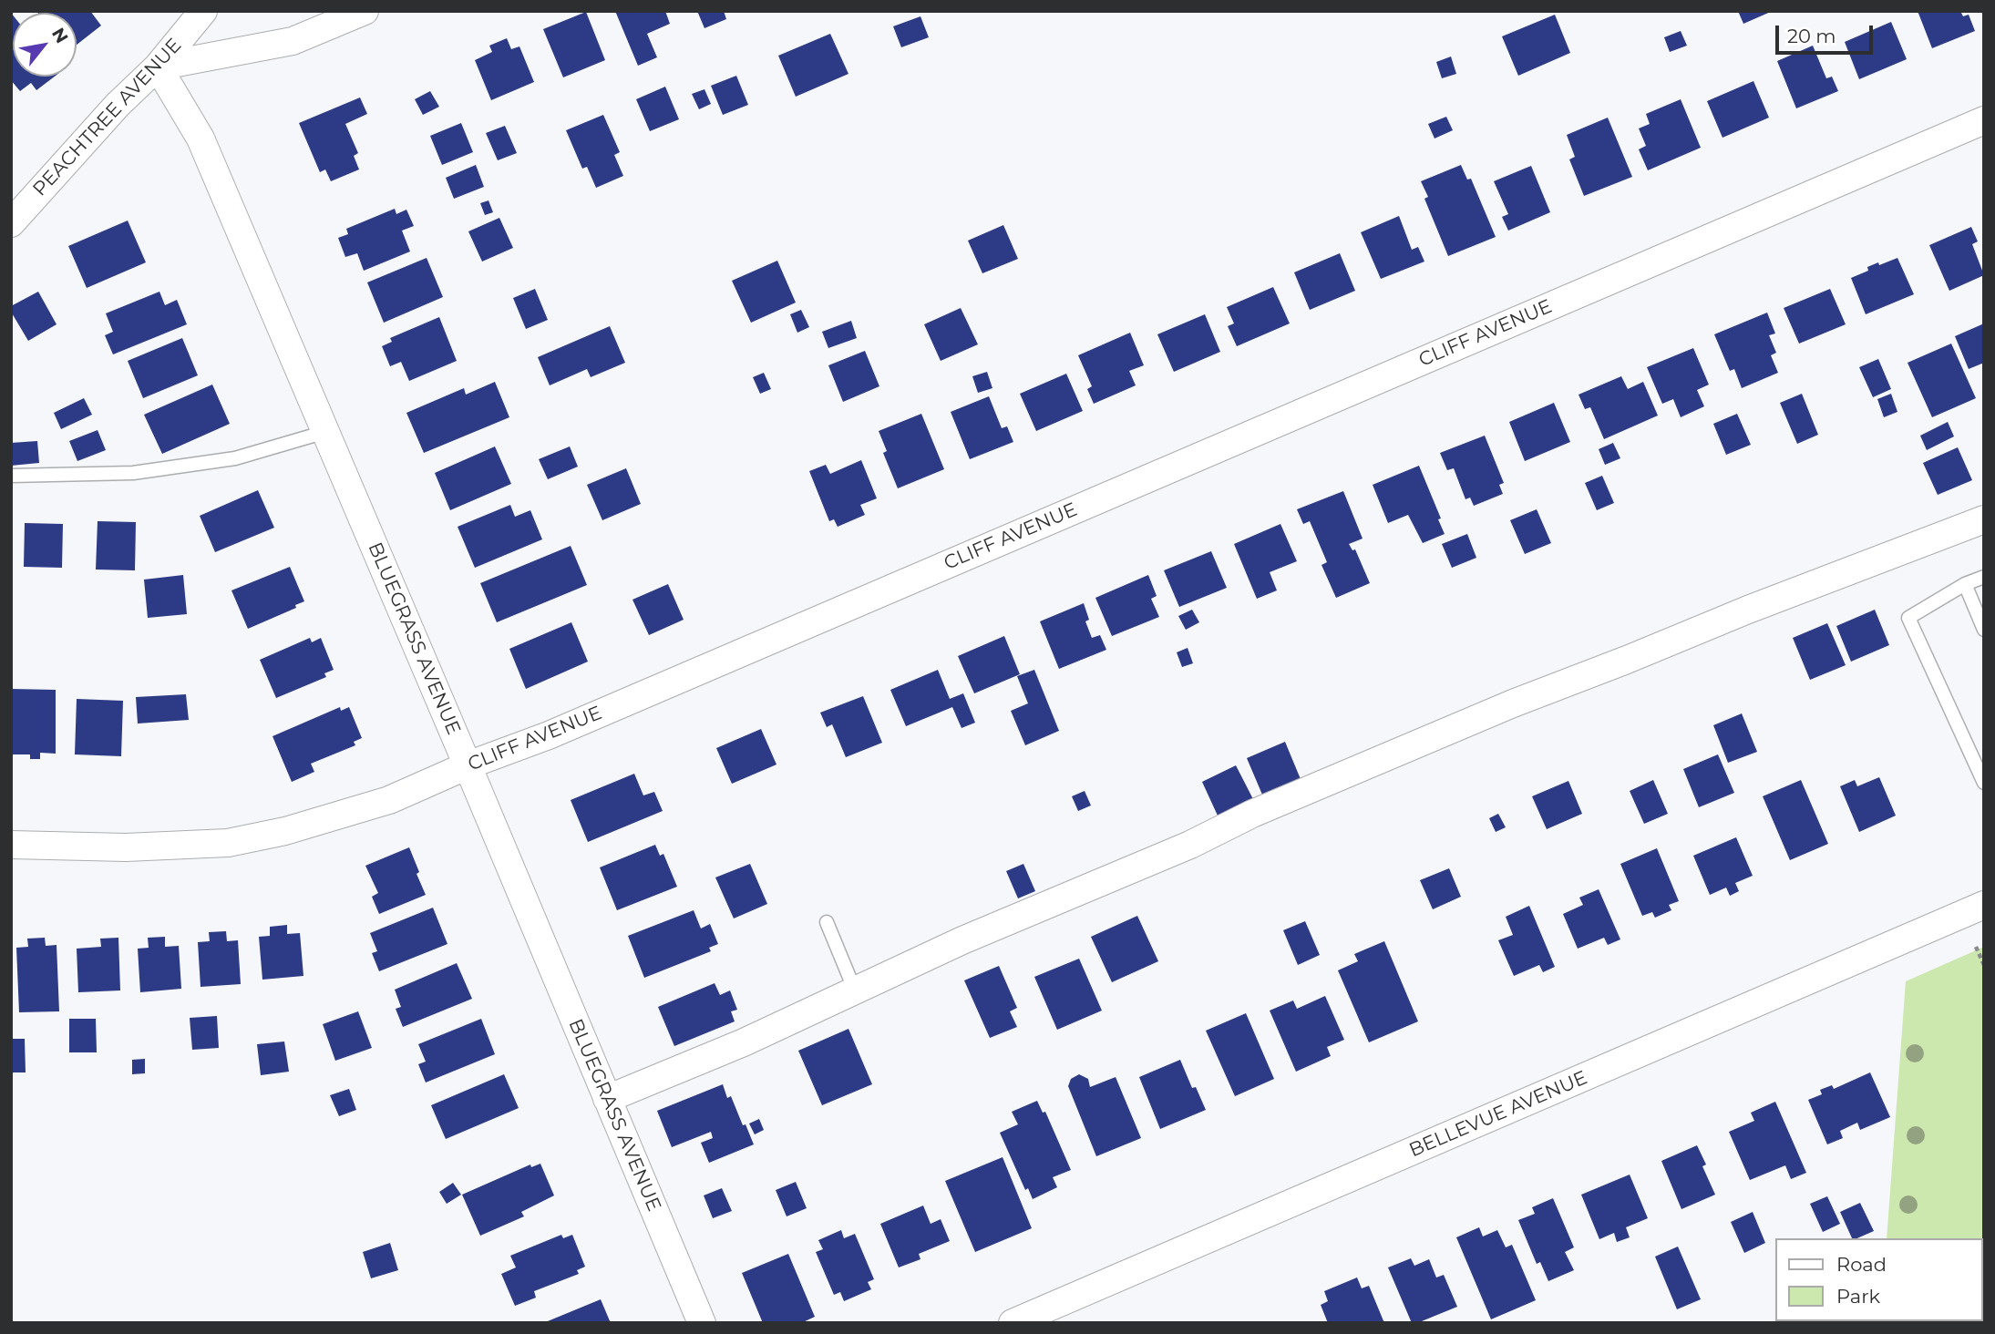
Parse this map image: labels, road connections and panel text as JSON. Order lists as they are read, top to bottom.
{
  "streets": {
    "street": [
      "PEACHTREE AVENUE",
      "CLIFF AVENUE",
      "BLUEGRASS AVENUE",
      "BELLEVUE AVENUE"
    ]
  },
  "crossings": [
    ["PEACHTREE AVENUE", "BLUEGRASS AVENUE"],
    ["CLIFF AVENUE", "BLUEGRASS AVENUE"]
  ],
  "legend": ["Road", "Park"],
  "scale_bar": "20 m",
  "north": "top right"
}
